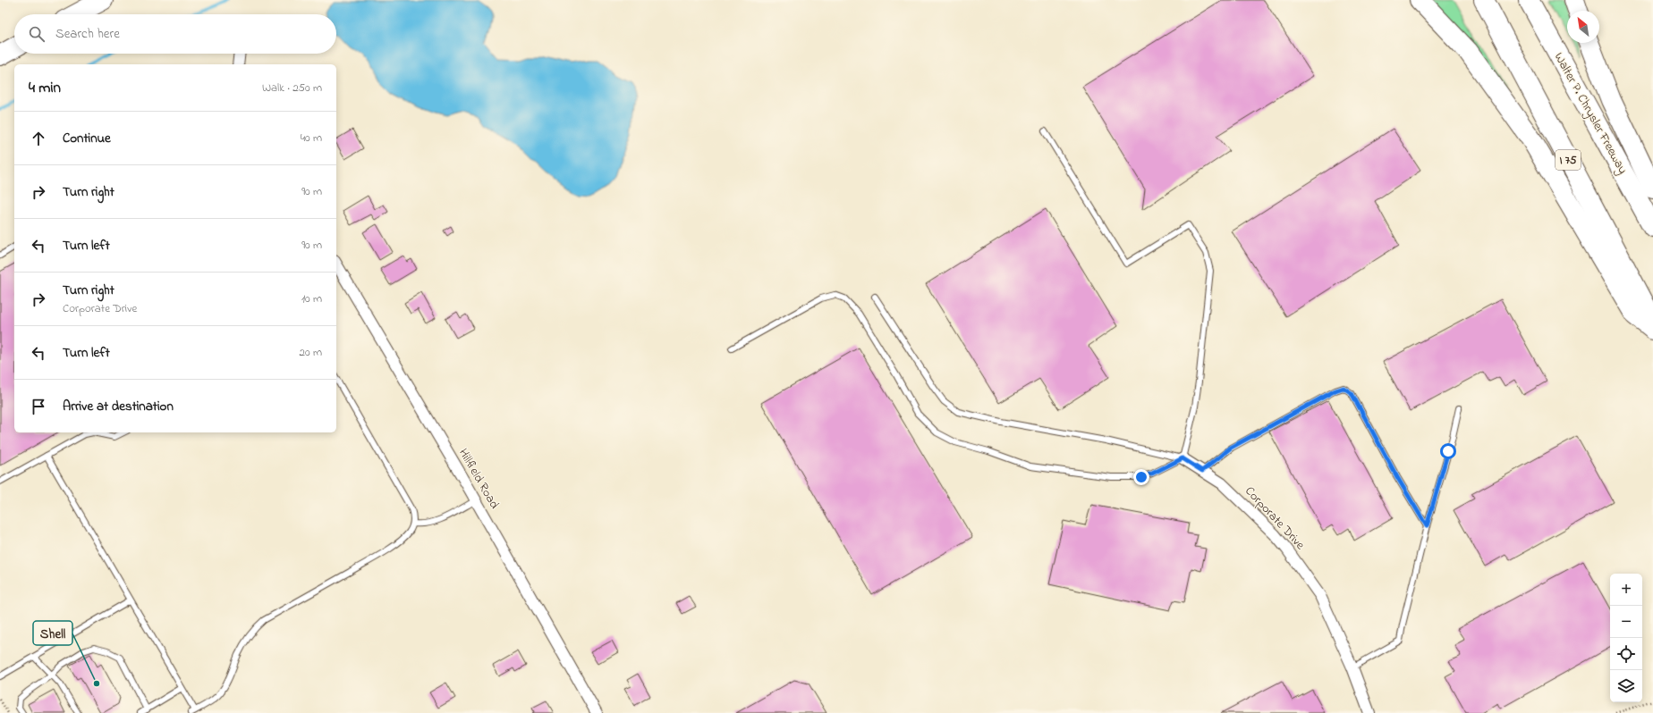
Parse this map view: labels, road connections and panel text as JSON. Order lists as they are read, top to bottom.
{
  "streets": {
    "highway": ["Walter P. Chrysler Freeway", "I 75"],
    "street": ["Hillfield Road", "Corporate Drive"]
  },
  "places": ["Shell"],
  "north": "top left",
  "page": {
    "search": "Search here",
    "heading": ["4 min", "Walk · 250 m"],
    "list": [
      ["Continue", "40 m"],
      ["Turn right", "90 m"],
      ["Turn left", "90 m"],
      ["Turn right", "Corporate Drive", "10 m"],
      ["Turn left", "20 m"],
      "Arrive at destination"
    ],
    "map_buttons": ["+", "−"]
  }
}
